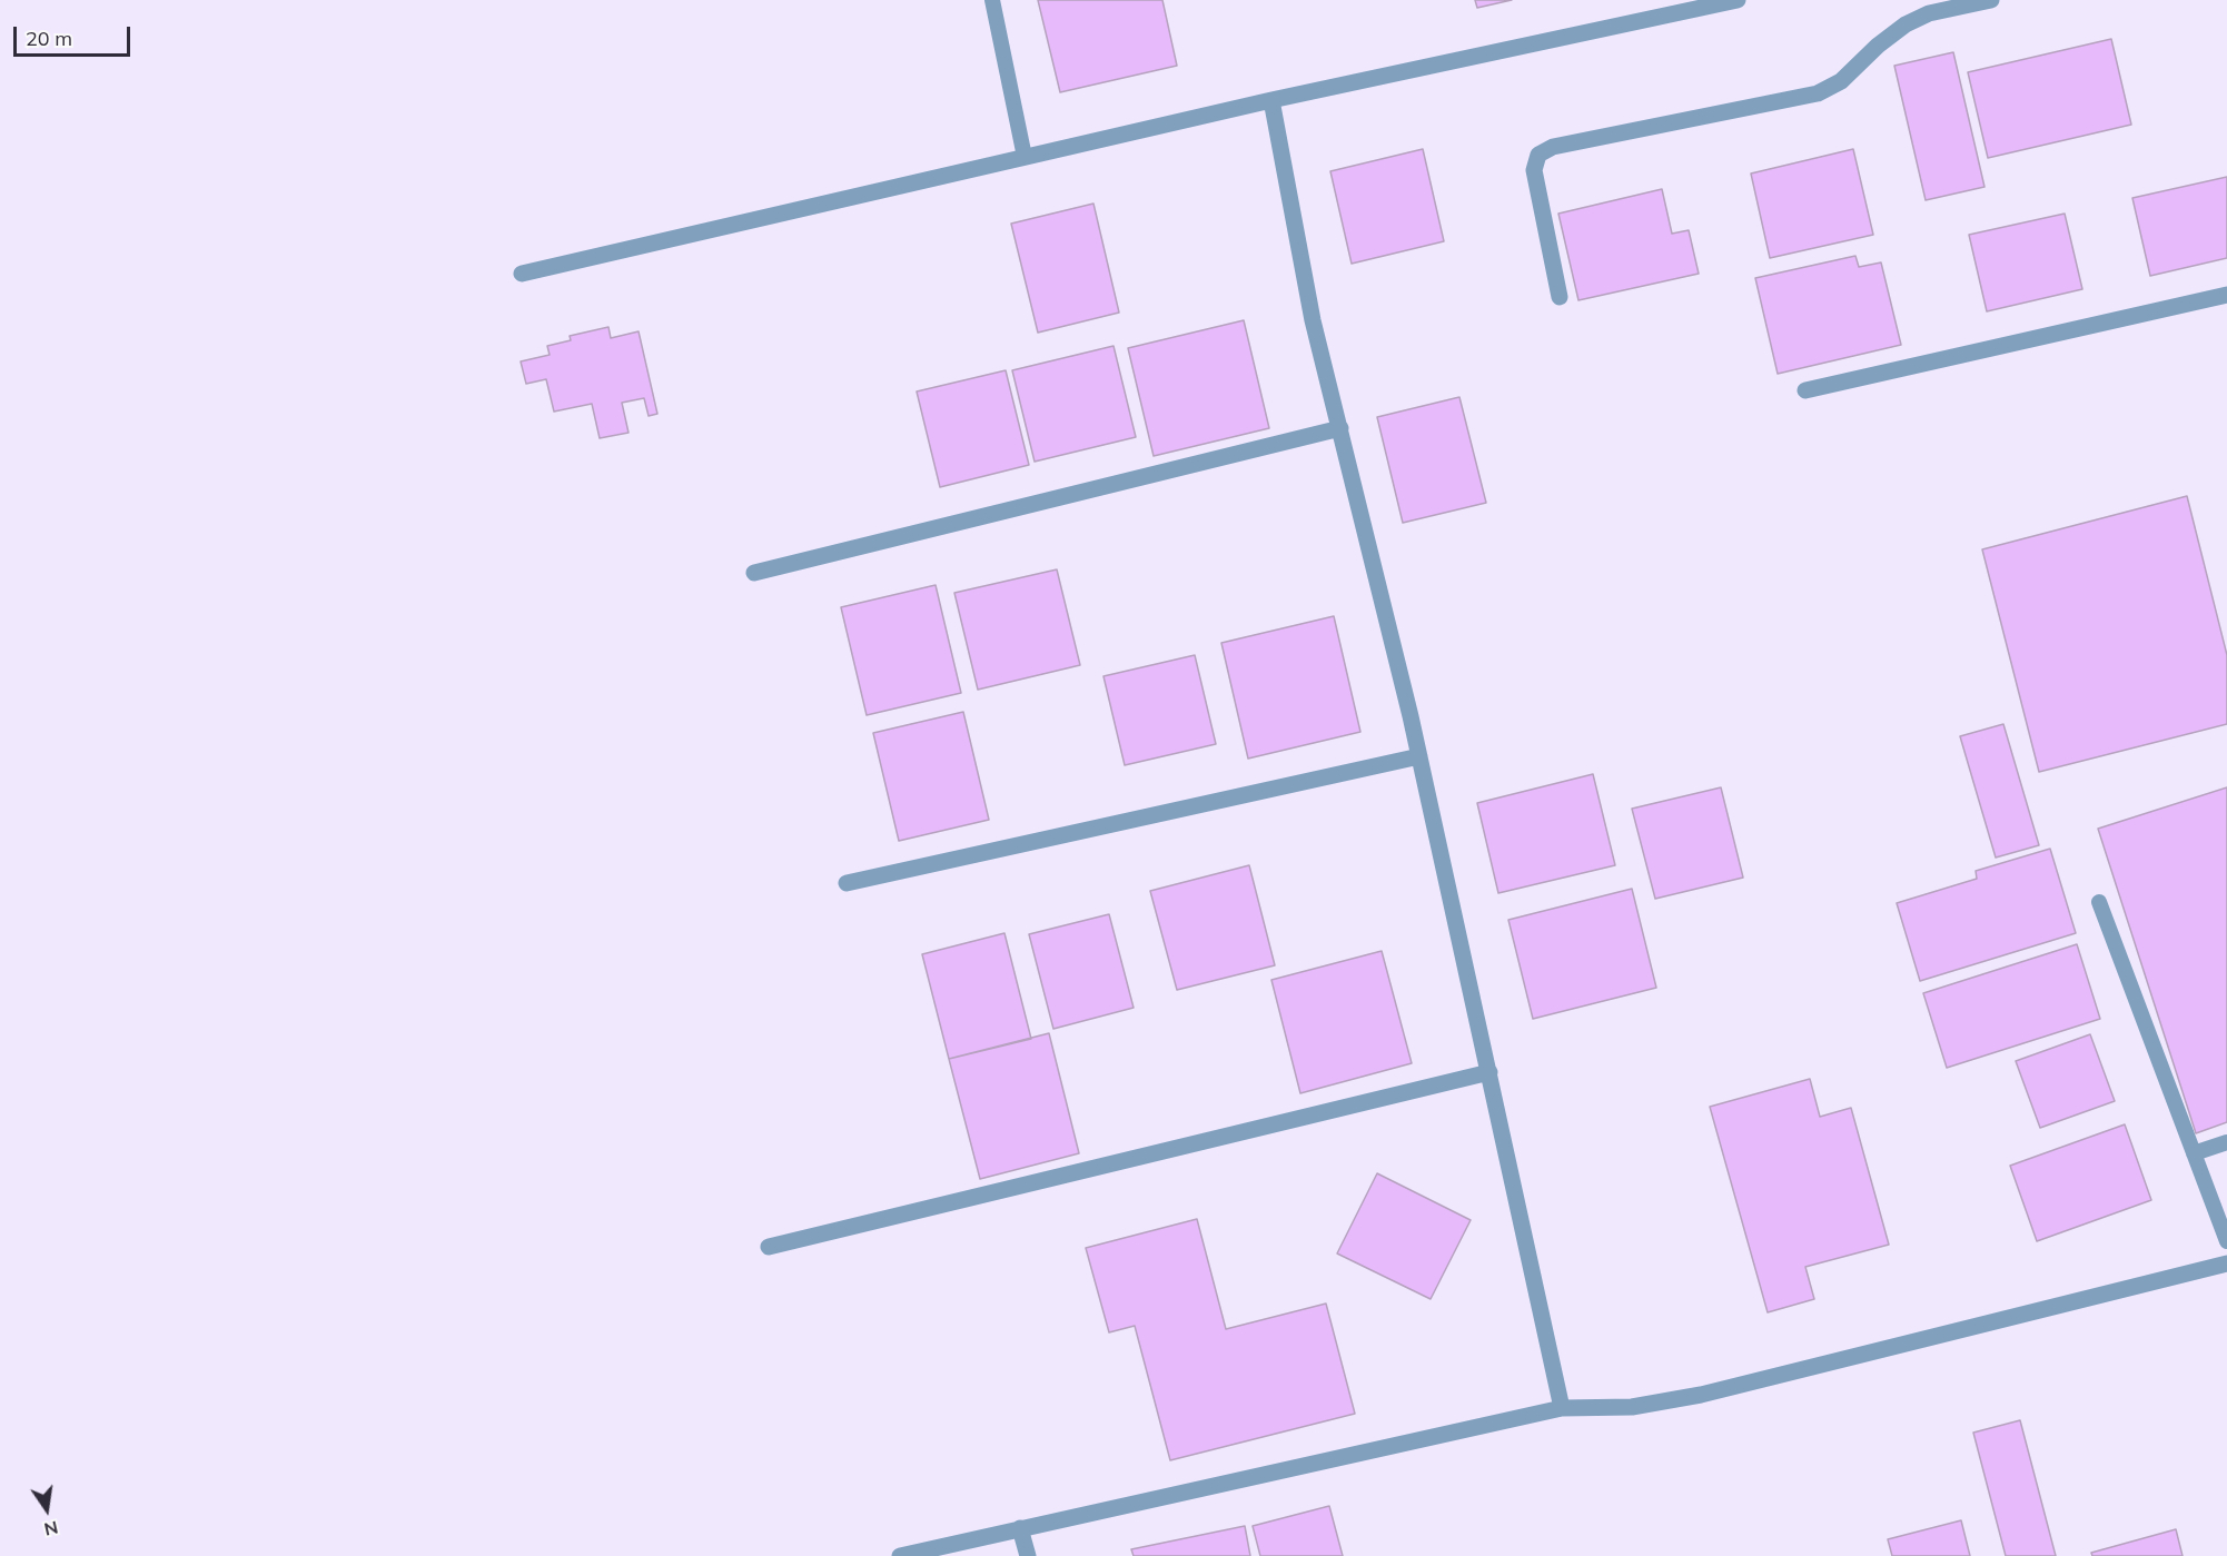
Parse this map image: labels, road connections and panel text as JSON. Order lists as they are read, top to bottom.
{
  "scale_bar": "20 m",
  "north": "bottom"
}
